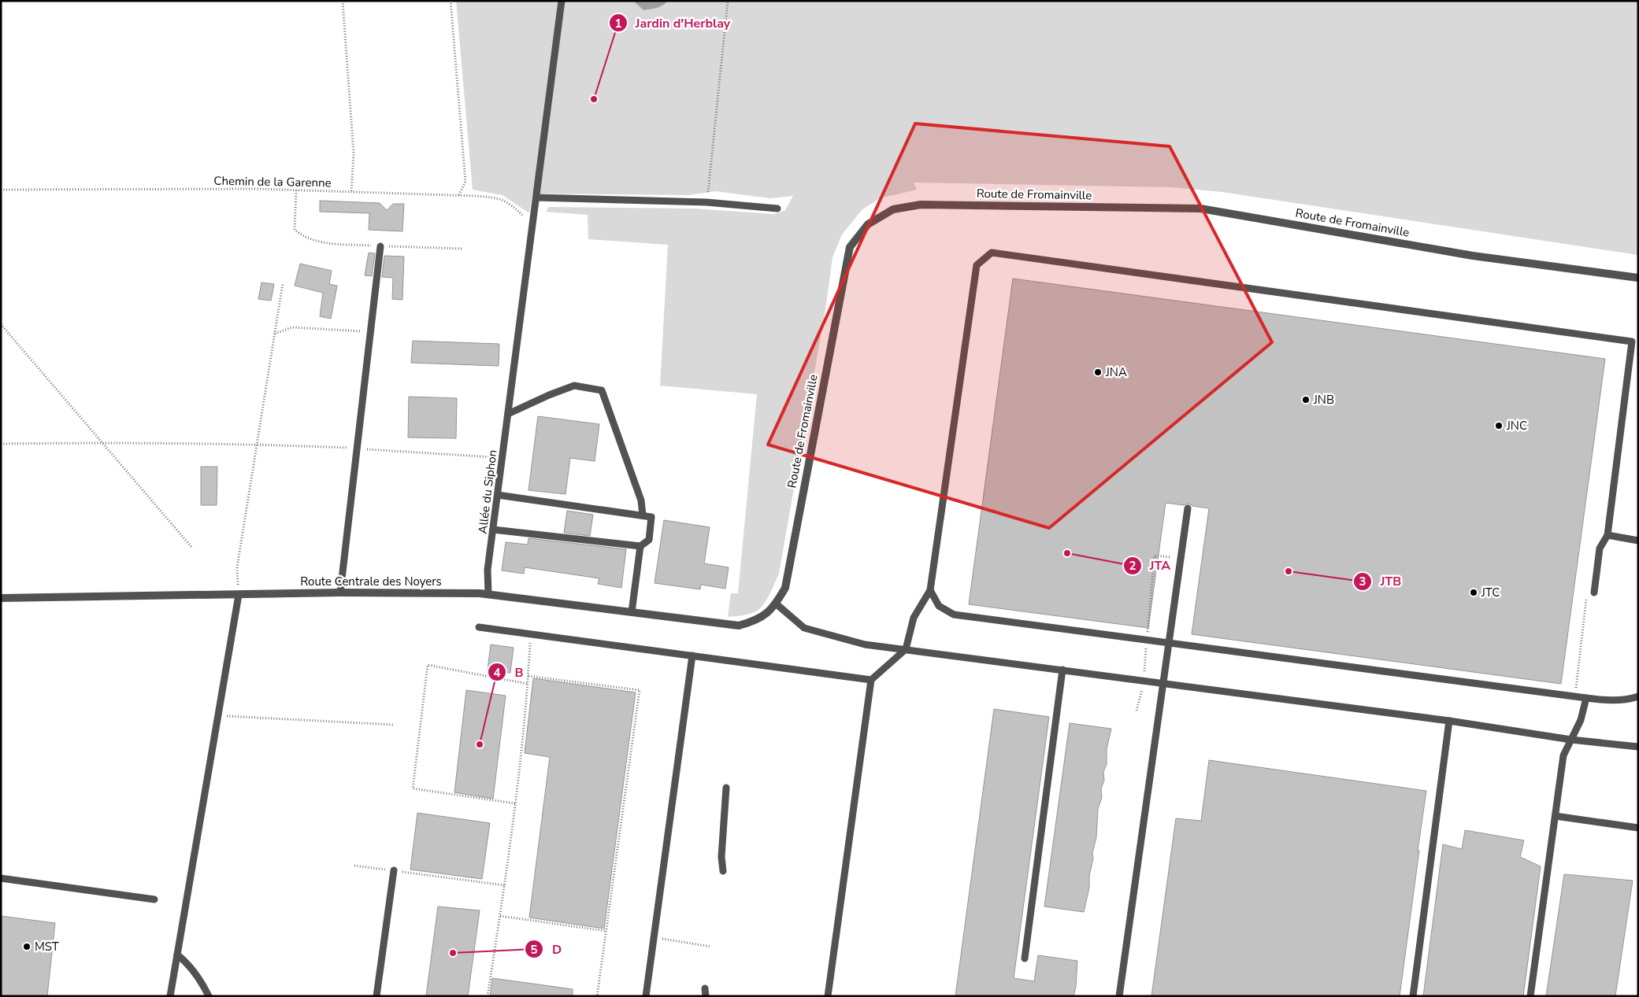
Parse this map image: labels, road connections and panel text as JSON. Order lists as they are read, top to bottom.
{
  "streets": {
    "street": ["Route de Fromainville", "Route Centrale des Noyers"],
    "lane": ["Allée du Siphon"],
    "path": ["Chemin de la Garenne"]
  },
  "crossings": [
    ["Chemin de la Garenne", "Allée du Siphon"],
    ["Route de Fromainville", "Route Centrale des Noyers"],
    ["Allée du Siphon", "Route Centrale des Noyers"]
  ],
  "places": [
    "Jardin d'Herblay",
    "JNA",
    "JNB",
    "JNC",
    "JTA",
    "JTB",
    "JTC",
    "B",
    "MST",
    "D"
  ]
}
